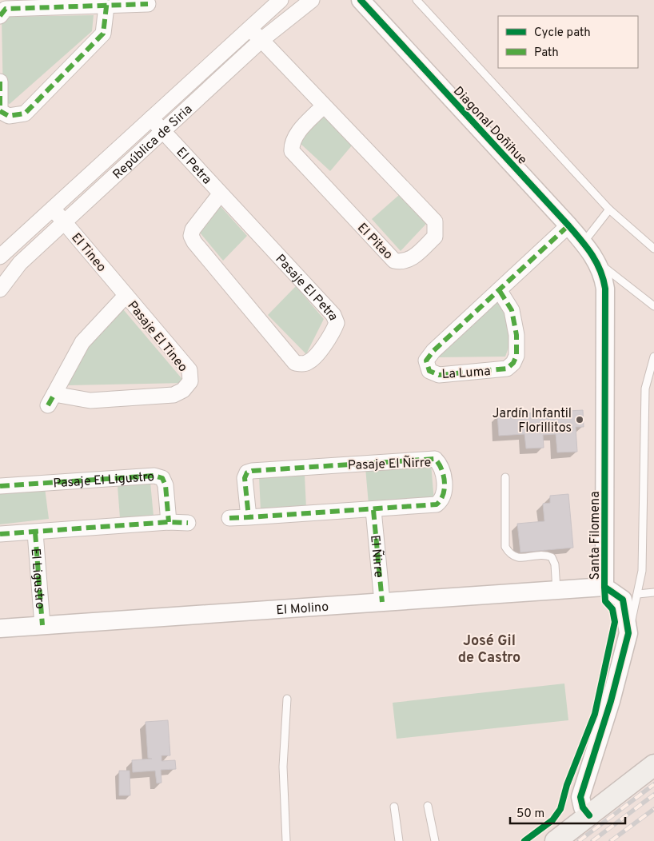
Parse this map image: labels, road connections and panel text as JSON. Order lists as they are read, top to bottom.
{
  "streets": {
    "street": [
      "Diagonal Doñihue",
      "República de Siria",
      "El Petra",
      "El Pitao",
      "El Tineo",
      "Pasaje El Petra",
      "Pasaje El Tineo",
      "La Luma",
      "Pasaje El Ñirre",
      "Pasaje El Ligustro",
      "Santa Filomena",
      "El Ñirre",
      "El Ligustro",
      "El Molino"
    ]
  },
  "crossings": [
    ["Diagonal Doñihue", "La Luma"],
    ["Diagonal Doñihue", "Santa Filomena"],
    ["República de Siria", "El Petra"],
    ["República de Siria", "El Pitao"],
    ["República de Siria", "El Tineo"],
    ["El Petra", "Pasaje El Petra"],
    ["El Tineo", "Pasaje El Tineo"],
    ["Pasaje El Ñirre", "El Ñirre"],
    ["Santa Filomena", "El Molino"],
    ["El Ñirre", "El Molino"],
    ["El Ligustro", "El Molino"]
  ],
  "districts": ["José Gil de Castro"],
  "places": ["Jardín Infantil Florillitos"],
  "legend": ["Cycle path", "Path"],
  "scale_bar": "50 m"
}
